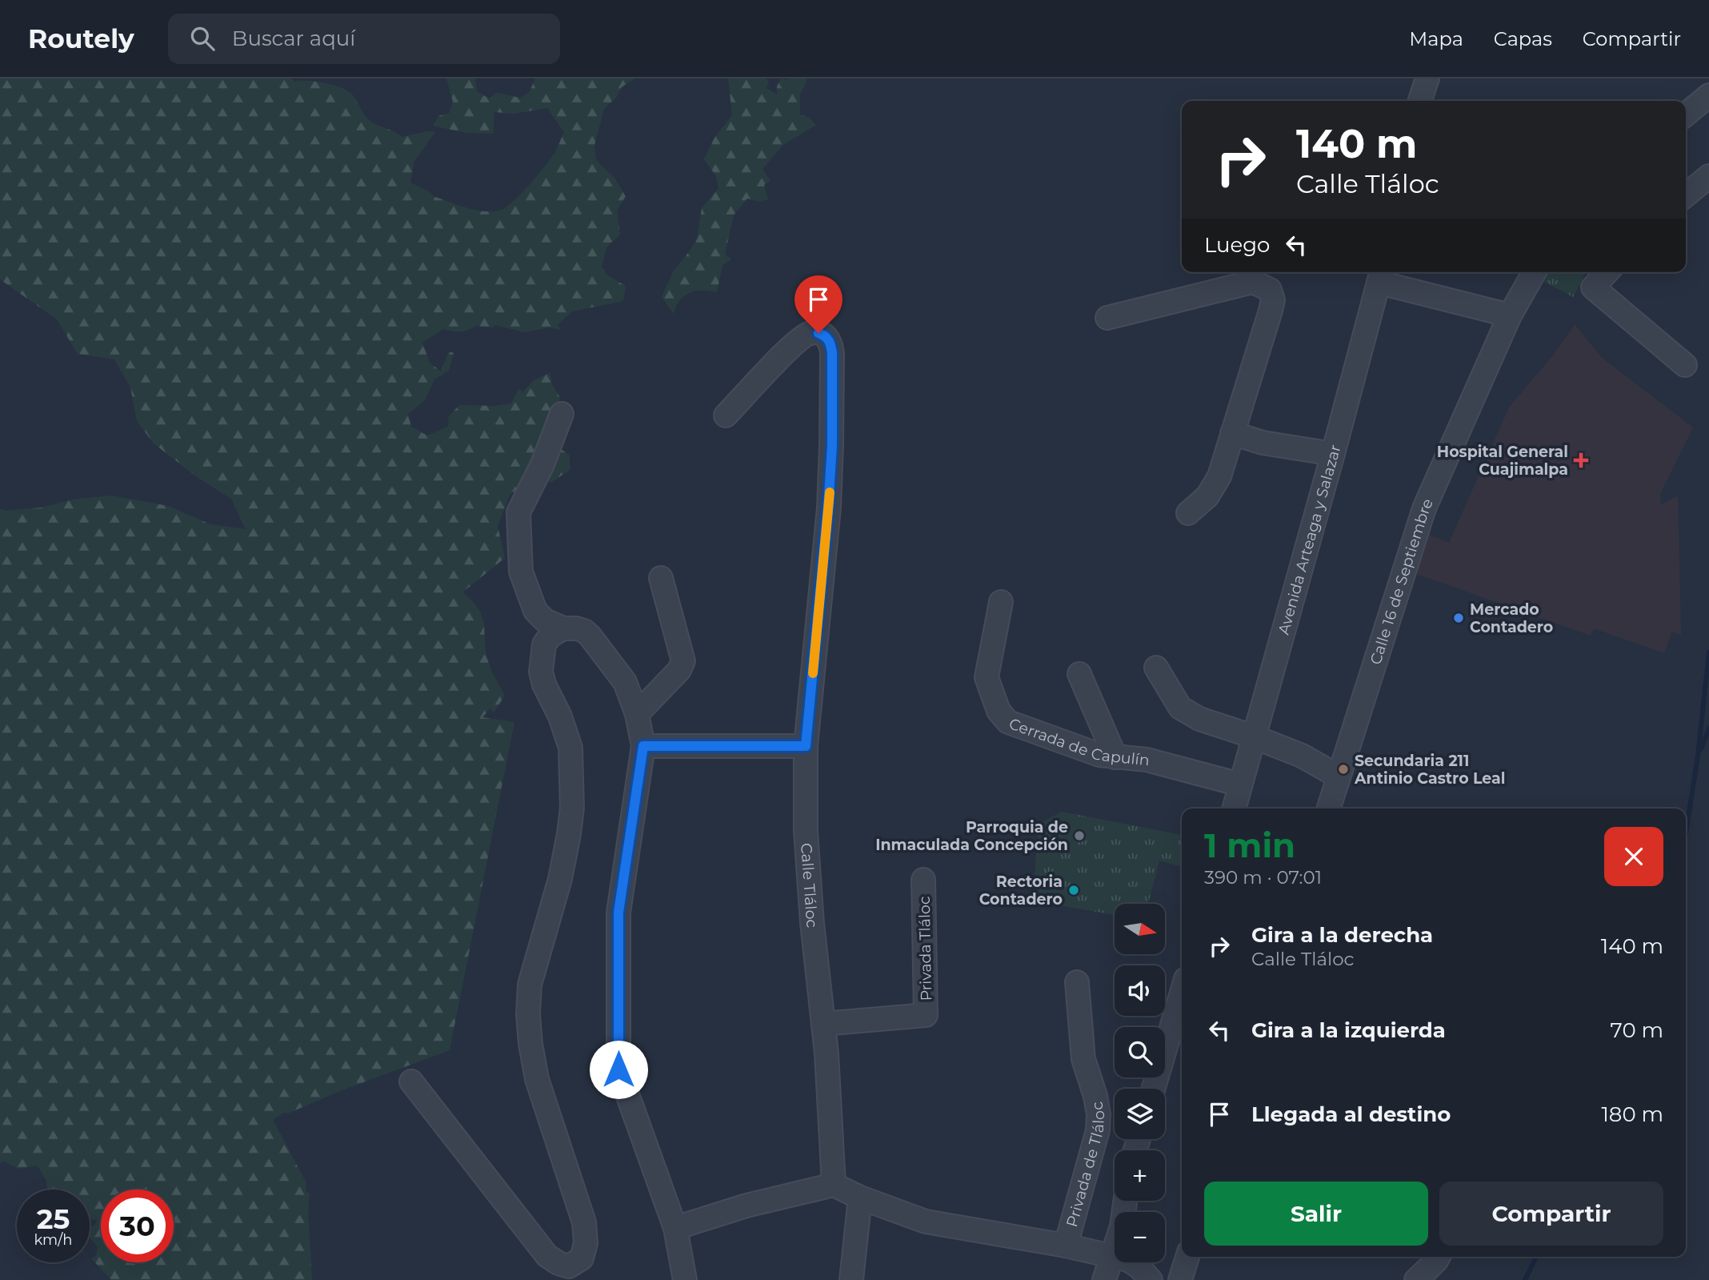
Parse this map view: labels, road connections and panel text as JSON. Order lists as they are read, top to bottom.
{
  "streets": {
    "street": [
      "Avenida Arteaga y Salazar",
      "Calle 16 de Septiembre",
      "Cerrada de Capulín",
      "Calle Tláloc",
      "Privada Tláloc",
      "Privada de Tláloc"
    ]
  },
  "crossings": [
    ["Avenida Arteaga y Salazar", "Cerrada de Capulín"],
    ["Calle Tláloc", "Privada Tláloc"]
  ],
  "places": {
    "health": ["Hospital General Cuajimalpa"],
    "other": [
      "Mercado Contadero",
      "Secundaria 211 Antinio Castro Leal",
      "Parroquia de Inmaculada Concepción",
      "Rectoria Contadero"
    ]
  },
  "north": "right",
  "page": {
    "header": "Routely",
    "search": "Buscar aquí",
    "nav": ["Mapa", "Capas", "Compartir"],
    "turn": ["140 m", "Calle Tláloc"],
    "then": "Luego",
    "heading": ["1 min", "390 m · 07:01"],
    "map_buttons": ["+", "−"],
    "list": [
      {
        "name": "Gira a la derecha",
        "note": "Calle Tláloc",
        "value": "140 m"
      },
      {
        "name": "Gira a la izquierda",
        "value": "70 m"
      },
      {
        "name": "Llegada al destino",
        "value": "180 m"
      }
    ],
    "buttons": ["Salir", "Compartir"],
    "speed": "25 km/h",
    "limit": "30"
  }
}
